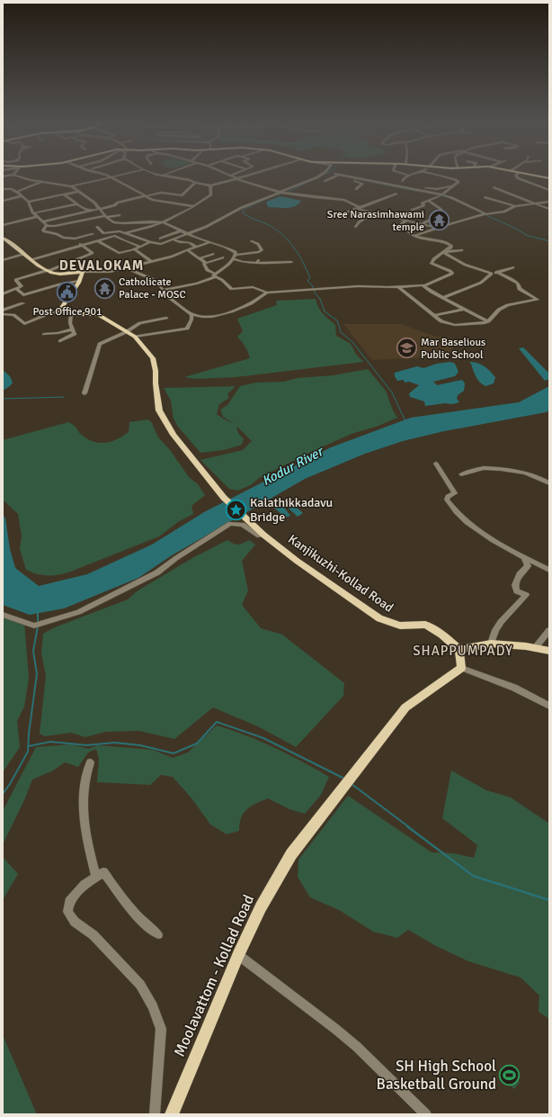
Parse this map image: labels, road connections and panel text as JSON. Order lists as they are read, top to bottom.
{
  "streets": {
    "main road": ["Kanjikuzhi-Kollad Road", "Moolavattom - Kollad Road"]
  },
  "districts": ["DEVALOKAM", "SHAPPUMPADY"],
  "water": ["Kodur River"],
  "places": {
    "temple": ["Sree Narasimhawami temple", "Catholicate Palace - MOSC"],
    "public building": ["Post Office 901"],
    "school or university": ["Mar Baselious Public School"],
    "place": ["Kalathikkadavu Bridge"],
    "sports": ["SH High School Basketball Ground"]
  }
}
